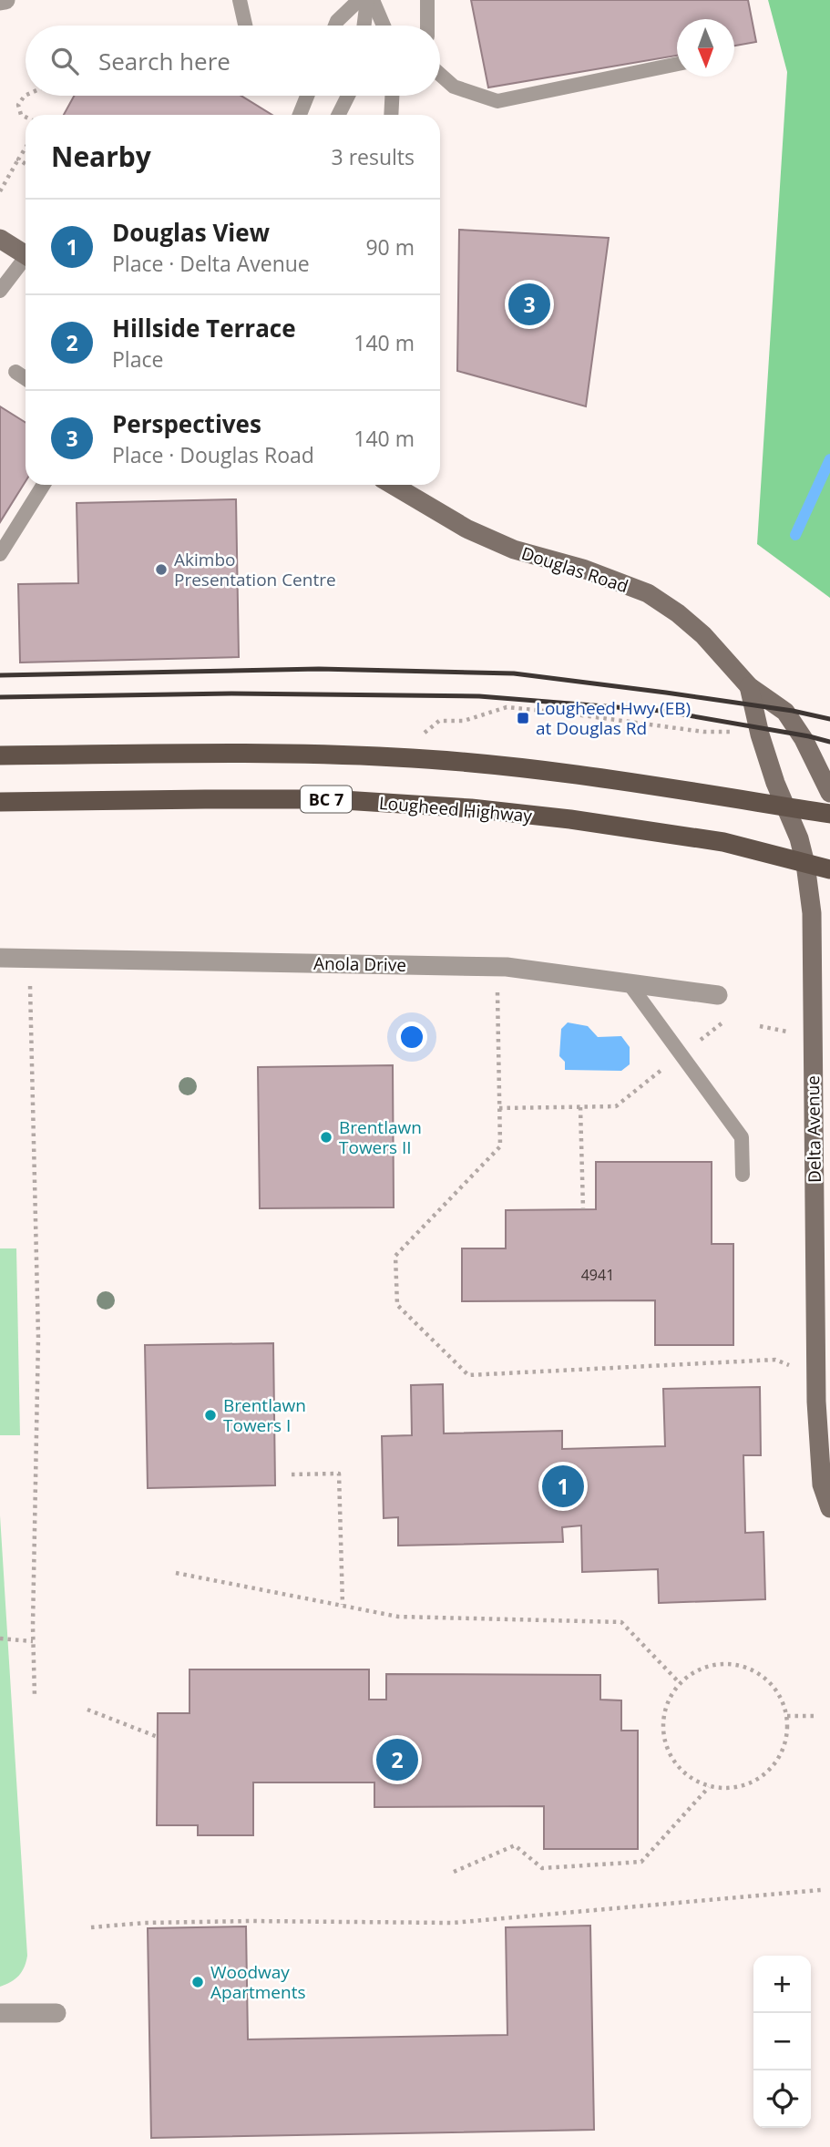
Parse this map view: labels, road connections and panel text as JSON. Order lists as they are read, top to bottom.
{
  "streets": {
    "main road": ["BC 7", "Lougheed Highway"],
    "street": ["Douglas Road", "Anola Drive", "Delta Avenue"]
  },
  "crossings": [
    ["Douglas Road", "Lougheed Highway"],
    ["Douglas Road", "Delta Avenue"],
    ["Lougheed Highway", "Delta Avenue"]
  ],
  "places": {
    "other": [
      "Akimbo Presentation Centre",
      "Brentlawn Towers II",
      "Brentlawn Towers I",
      "Woodway Apartments"
    ],
    "transit": ["Lougheed Hwy (EB) at Douglas Rd"]
  },
  "house_numbers": ["4941"],
  "north": "bottom",
  "page": {
    "search": "Search here",
    "heading": ["Nearby", "3 results"],
    "list": [
      {
        "mark": "1",
        "name": "Douglas View",
        "note": "Place · Delta Avenue",
        "value": "90 m"
      },
      {
        "mark": "2",
        "name": "Hillside Terrace",
        "note": "Place",
        "value": "140 m"
      },
      {
        "mark": "3",
        "name": "Perspectives",
        "note": "Place · Douglas Road",
        "value": "140 m"
      }
    ],
    "pins": ["3", "1", "2"],
    "map_buttons": ["+", "−"]
  }
}
